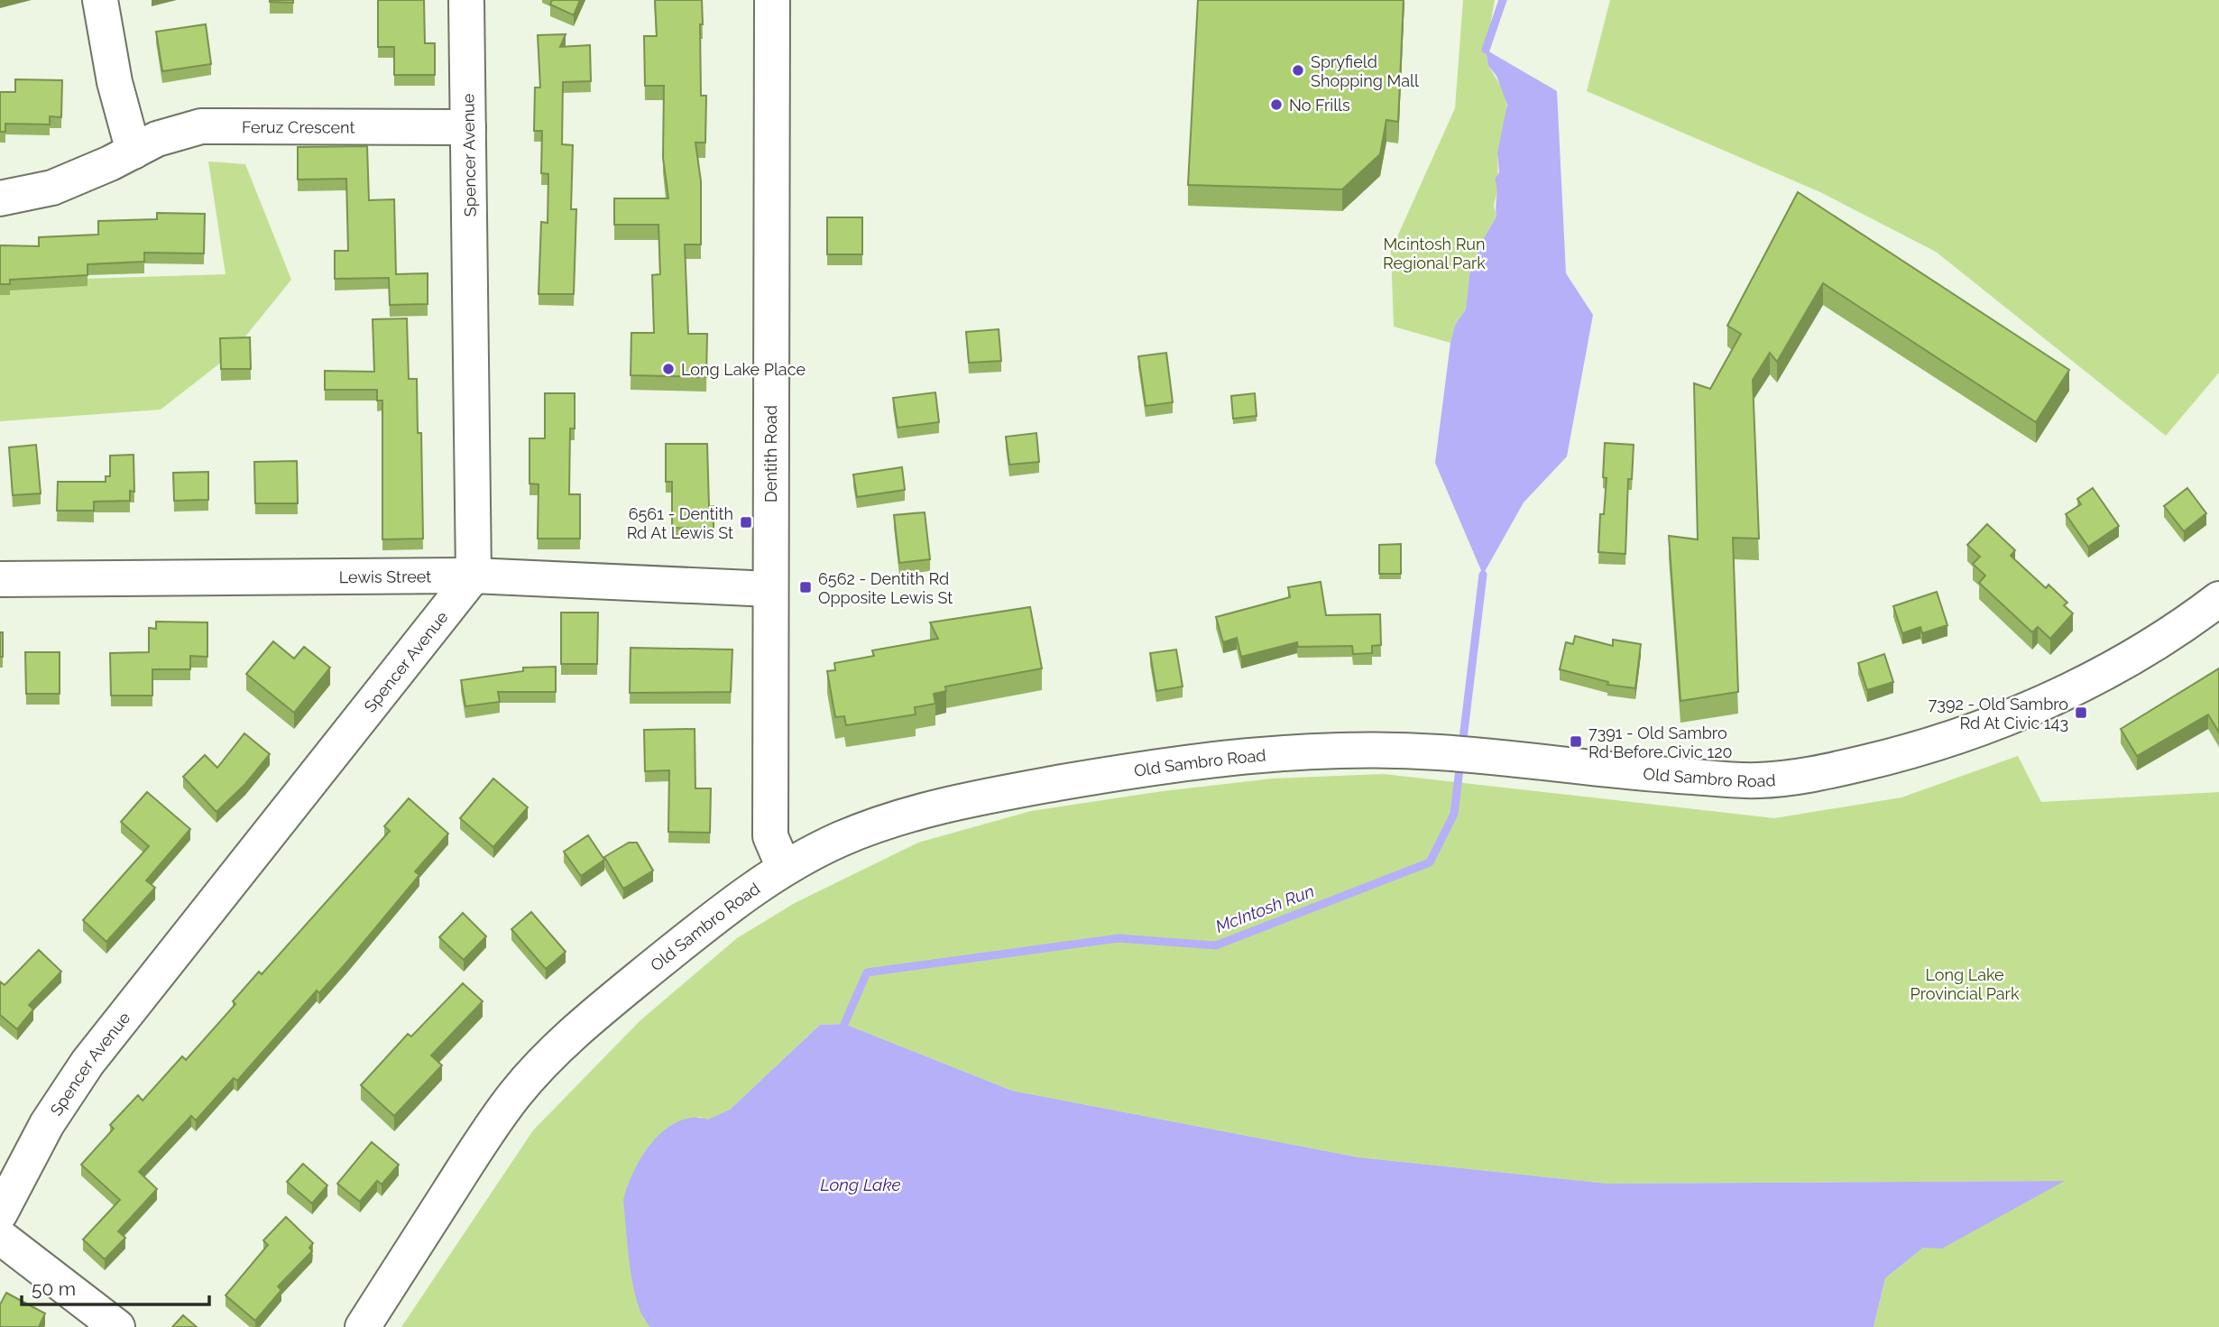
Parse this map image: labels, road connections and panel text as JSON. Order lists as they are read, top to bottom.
{
  "streets": {
    "main road": [
      "Feruz Crescent",
      "Spencer Avenue",
      "Dentith Road",
      "Lewis Street",
      "Old Sambro Road"
    ]
  },
  "crossings": [
    ["Feruz Crescent", "Spencer Avenue"],
    ["Spencer Avenue", "Lewis Street"],
    ["Dentith Road", "Lewis Street"],
    ["Dentith Road", "Old Sambro Road"]
  ],
  "water": ["McIntosh Run", "Long Lake"],
  "parks": ["Mcintosh Run Regional Park", "Long Lake Provincial Park"],
  "places": {
    "other": ["Spryfield Shopping Mall", "No Frills", "Long Lake Place"],
    "transit": [
      "6561 - Dentith Rd At Lewis St",
      "6562 - Dentith Rd Opposite Lewis St",
      "7392 - Old Sambro Rd At Civic 143",
      "7391 - Old Sambro Rd Before Civic 120"
    ]
  },
  "scale_bar": "50 m"
}
